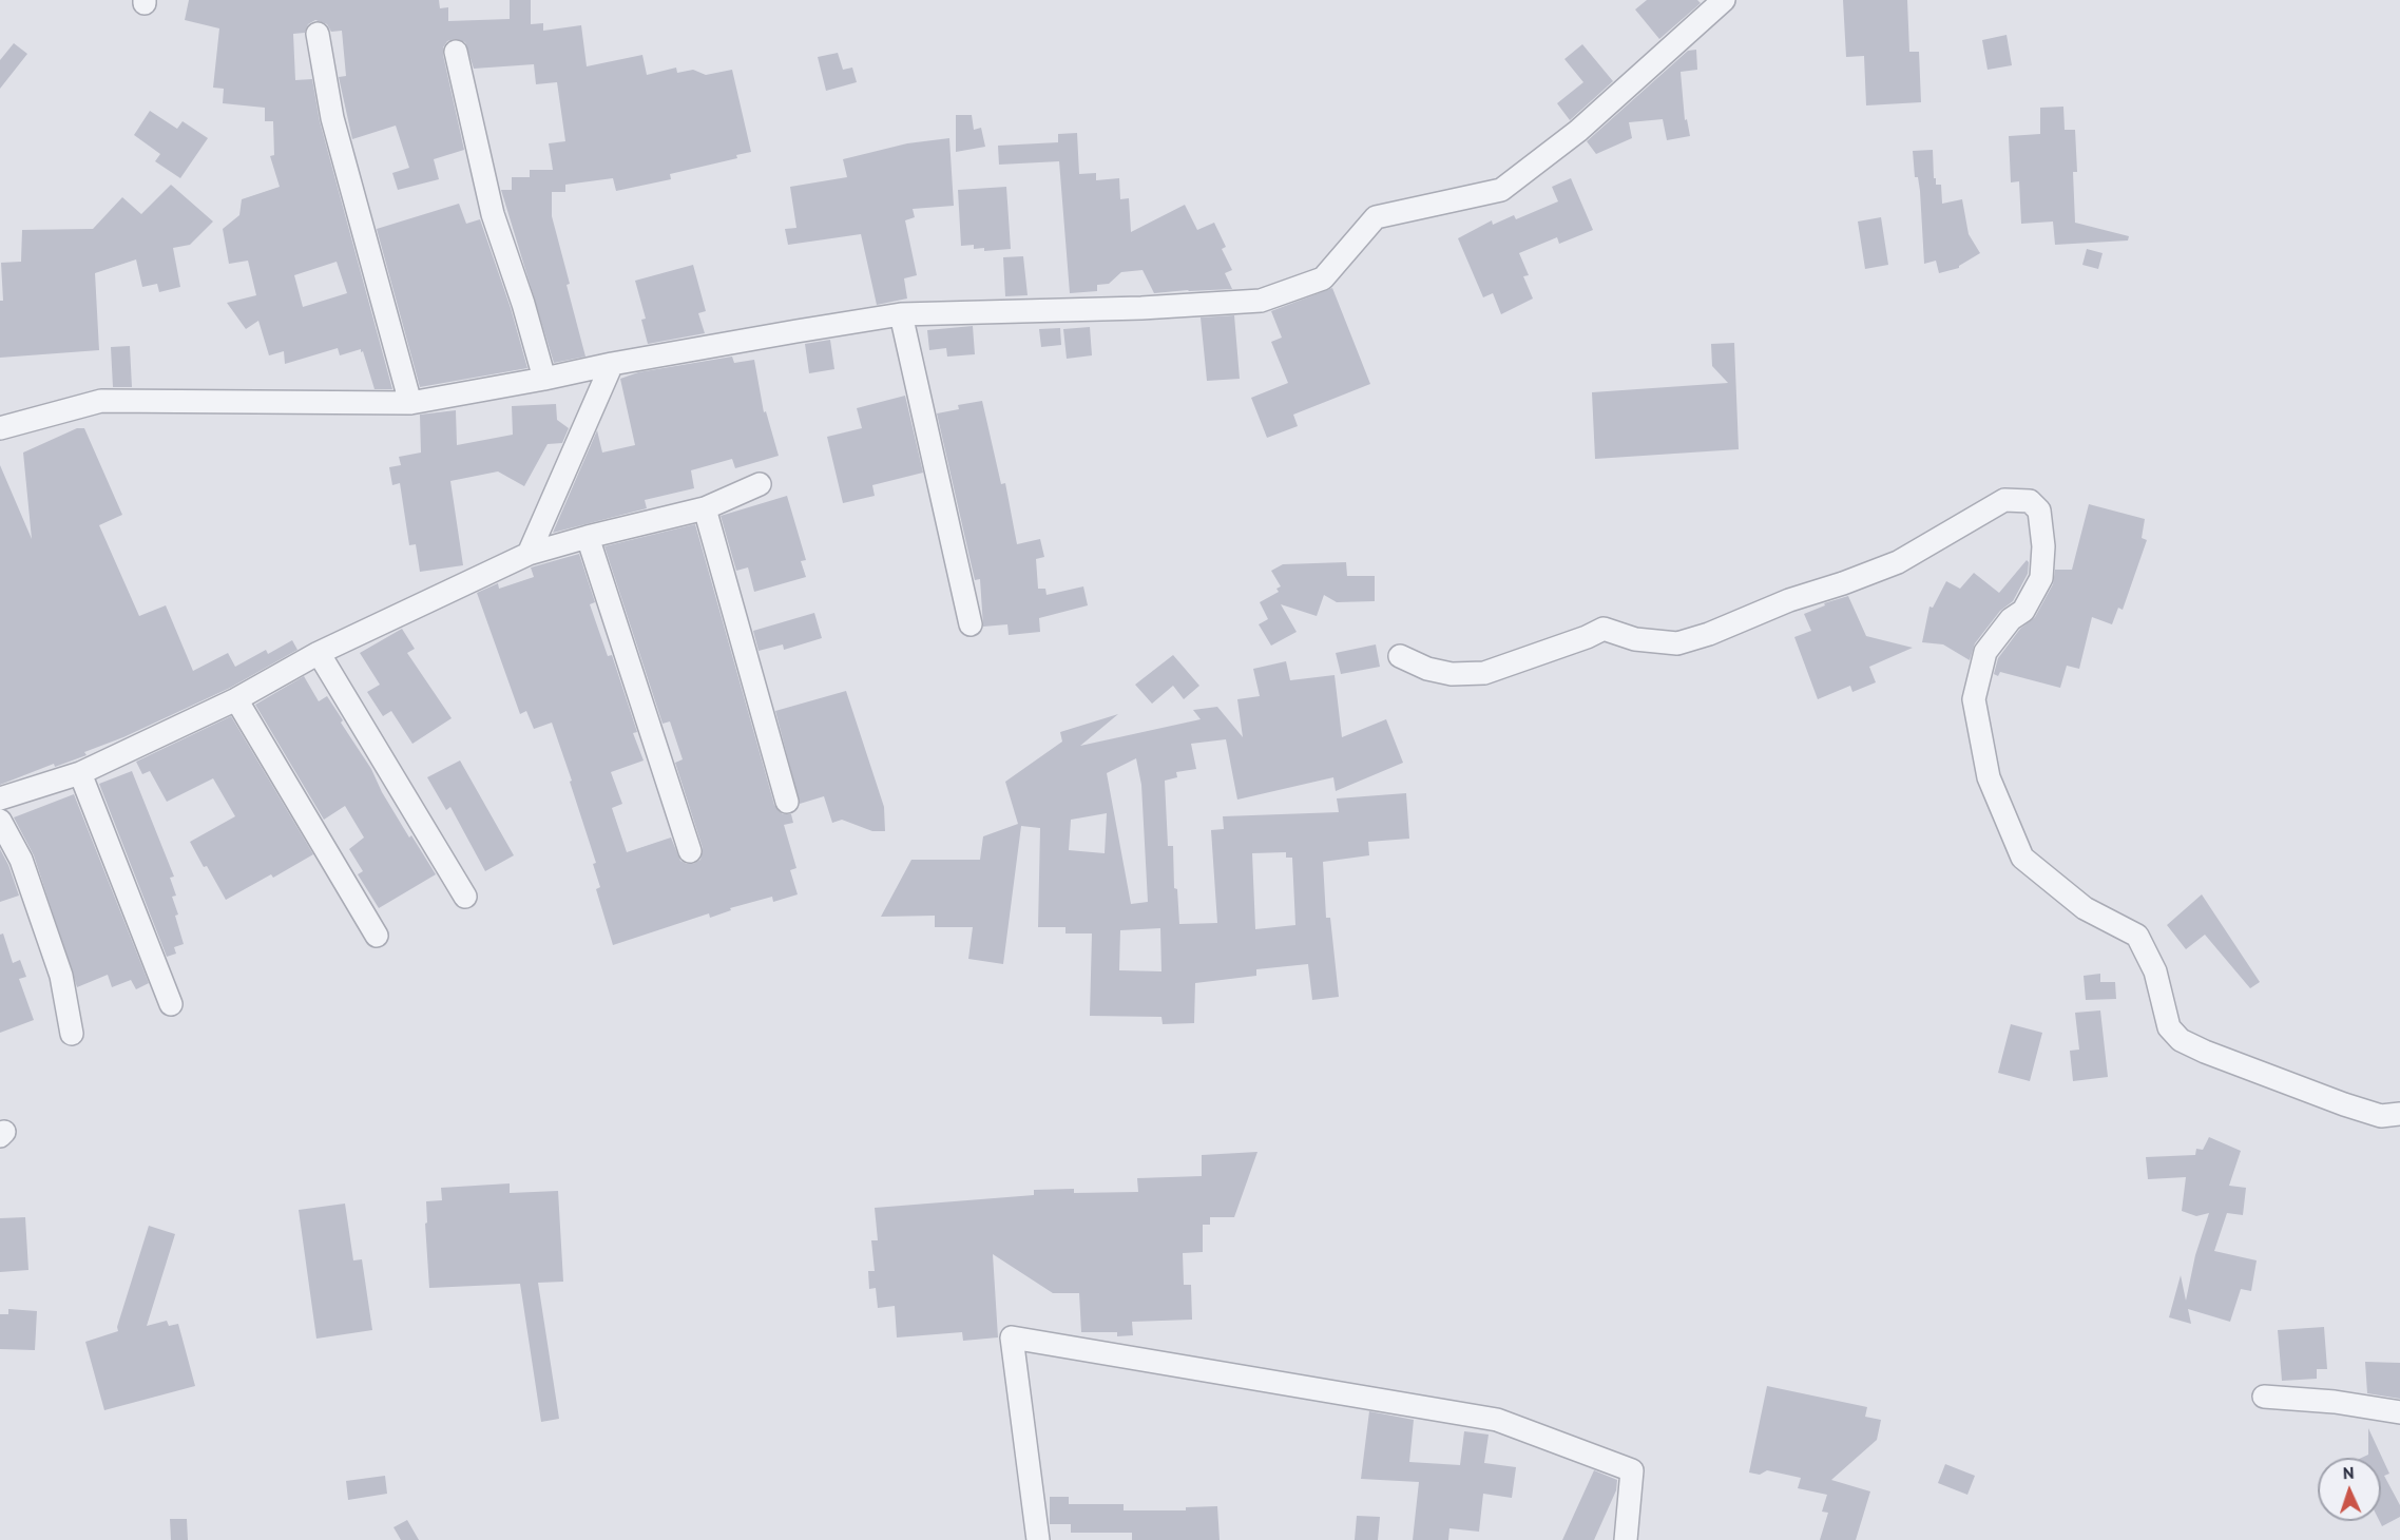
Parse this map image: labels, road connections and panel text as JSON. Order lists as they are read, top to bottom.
{
  "north": "top"
}
